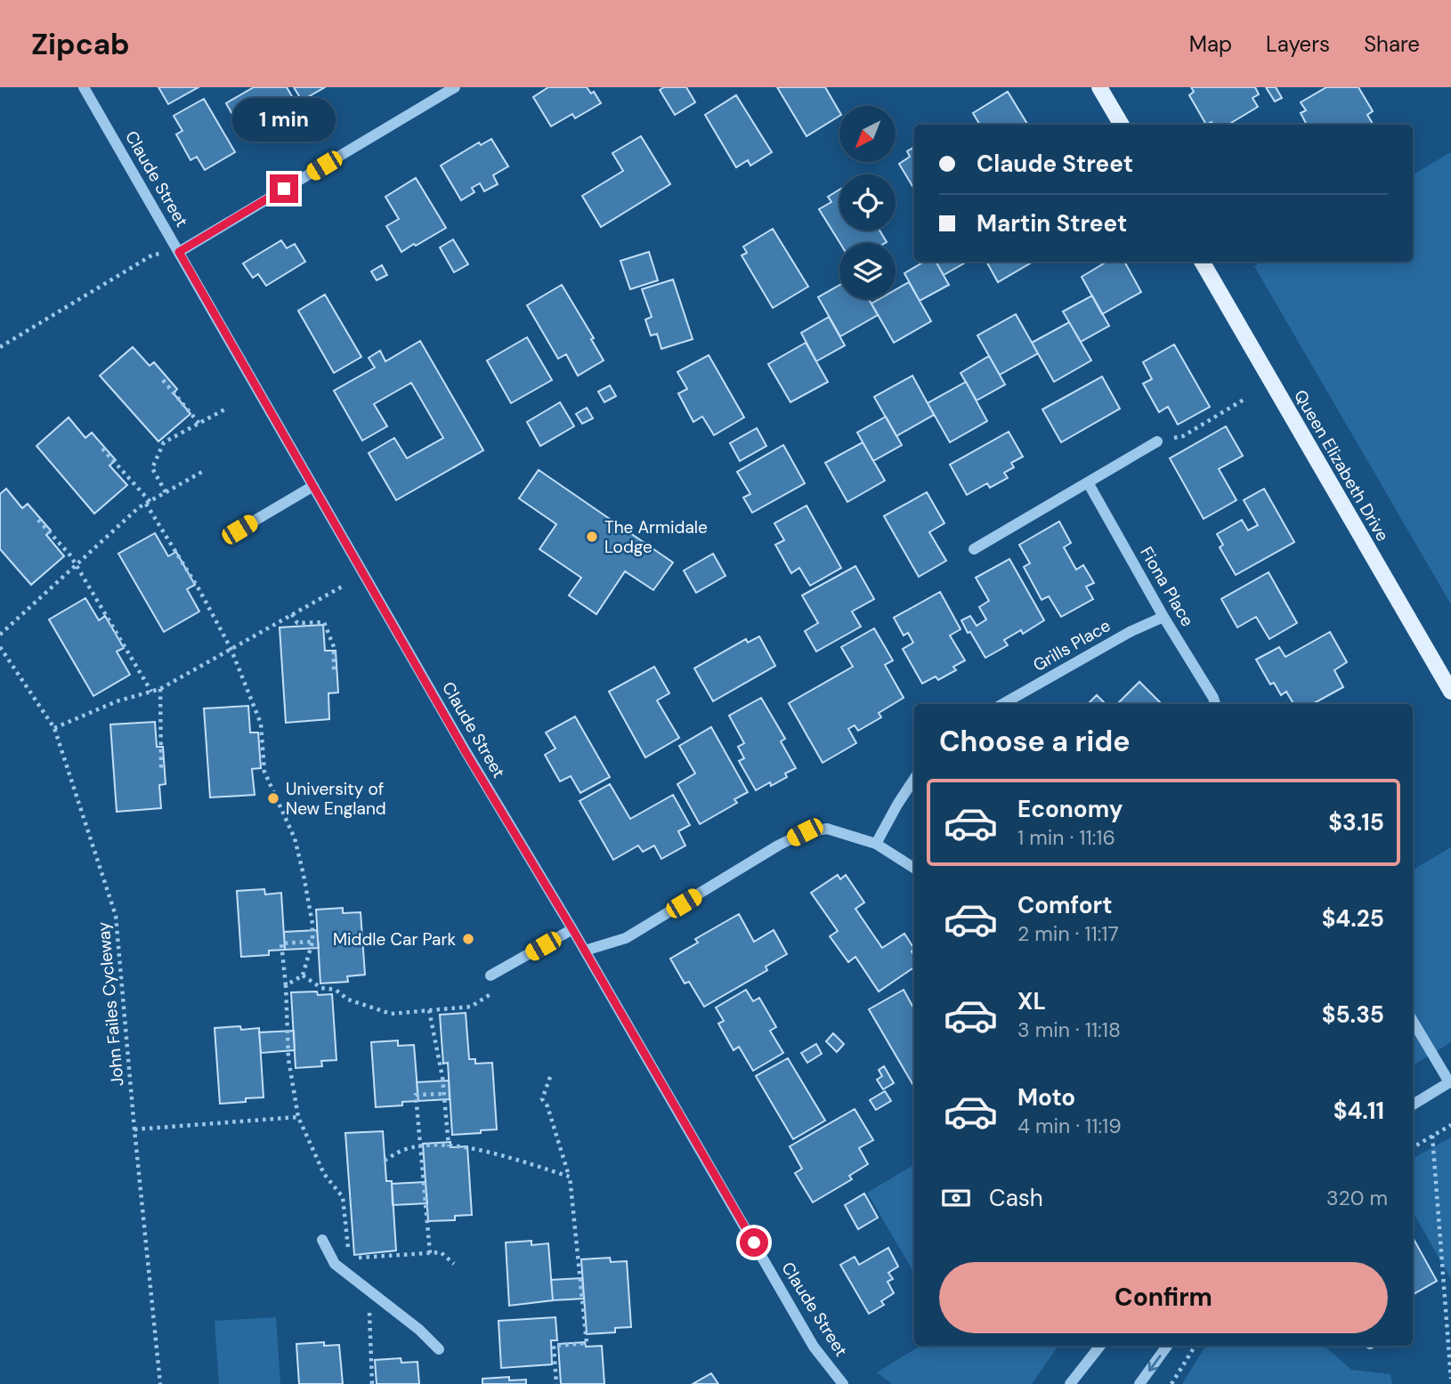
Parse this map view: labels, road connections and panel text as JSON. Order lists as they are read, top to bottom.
{
  "streets": {
    "main road": ["Queen Elizabeth Drive"],
    "street": ["Claude Street", "Fiona Place", "Grills Place"],
    "path": ["John Failes Cycleway"]
  },
  "crossings": [
    ["Fiona Place", "Grills Place"]
  ],
  "places": ["The Armidale Lodge", "University of New England", "Middle Car Park"],
  "north": "bottom left",
  "page": {
    "header": "Zipcab",
    "nav": ["Map", "Layers", "Share"],
    "bubble": "1 min",
    "banner": ["Claude Street", "Martin Street"],
    "heading": "Choose a ride",
    "list": [
      {
        "name": "Economy",
        "note": "1 min · 11:16",
        "value": "$3.15"
      },
      {
        "name": "Comfort",
        "note": "2 min · 11:17",
        "value": "$4.25"
      },
      {
        "name": "XL",
        "note": "3 min · 11:18",
        "value": "$5.35"
      },
      {
        "name": "Moto",
        "note": "4 min · 11:19",
        "value": "$4.11"
      }
    ],
    "pay": ["Cash", "320 m"],
    "buttons": "Confirm"
  }
}
